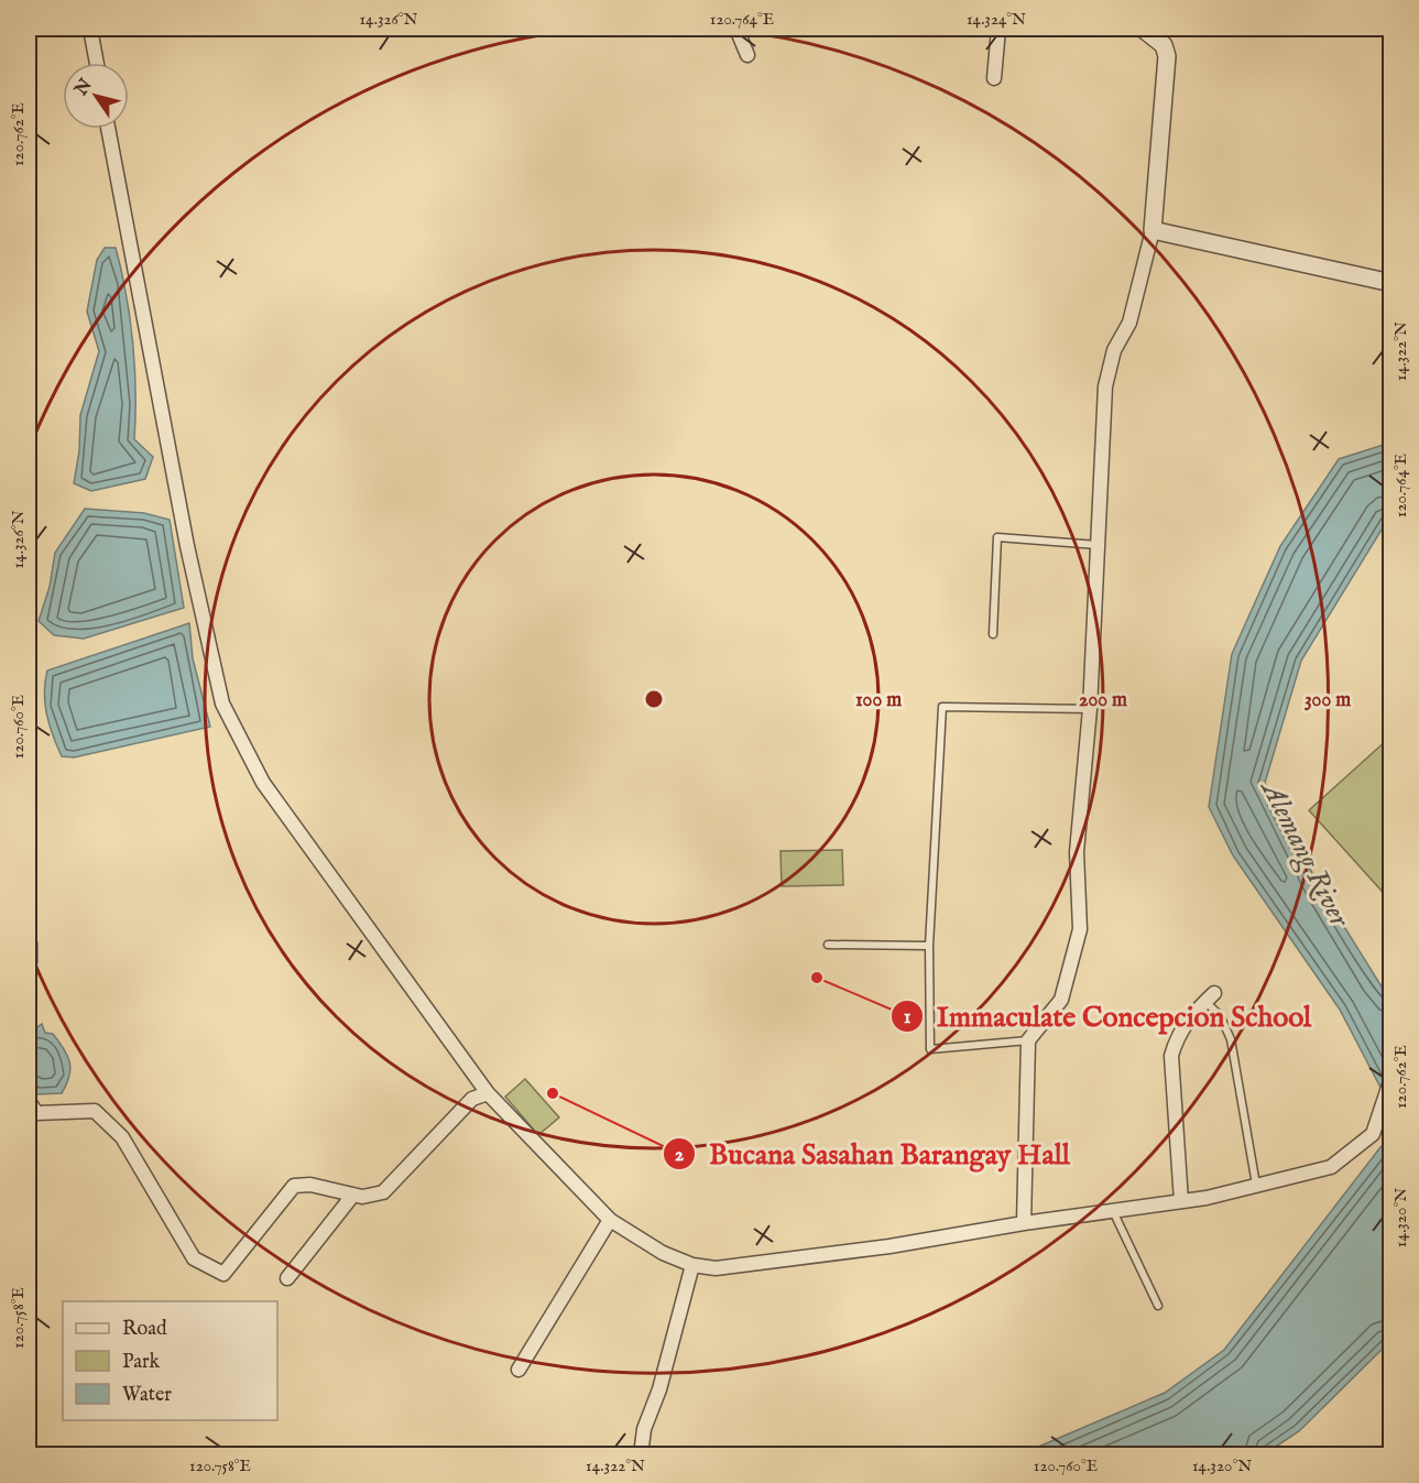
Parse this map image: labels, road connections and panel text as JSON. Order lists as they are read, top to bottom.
{
  "water": ["Alemang River"],
  "places": ["Immaculate Concepcion School", "Bucana Sasahan Barangay Hall"],
  "legend": ["Road", "Park", "Water"],
  "north": "top left",
  "coordinates": [
    "14.326°N",
    "120.764°E",
    "14.324°N",
    "120.762°E",
    "14.322°N",
    "120.760°E",
    "14.320°N",
    "120.758°E"
  ],
  "rings": ["100 m", "200 m", "300 m"]
}
